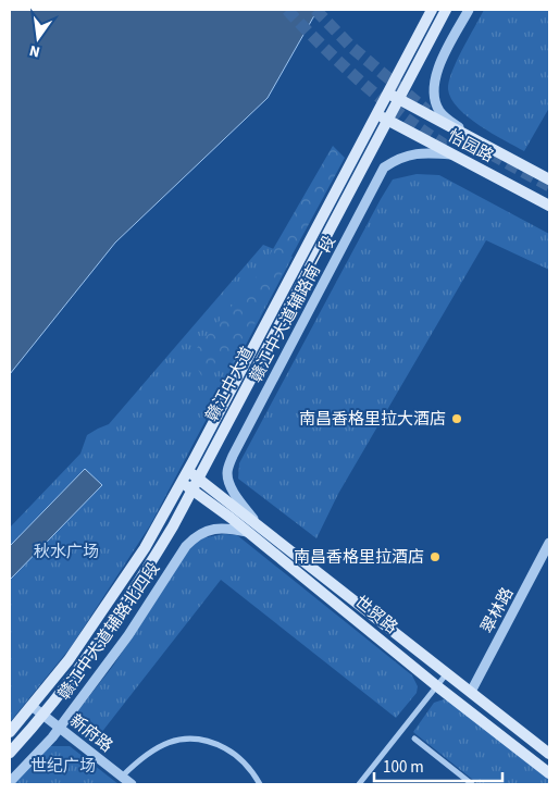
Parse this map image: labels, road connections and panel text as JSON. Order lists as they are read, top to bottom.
{
  "streets": {
    "main road": ["怡园路", "赣江中大道", "世贸路"],
    "street": [
      "赣江中大道辅路南一段",
      "翠林路",
      "赣江中大道辅路北四段",
      "新府路"
    ]
  },
  "crossings": [
    ["怡园路", "赣江中大道辅路南一段"],
    ["怡园路", "赣江中大道"],
    ["赣江中大道辅路南一段", "世贸路"],
    ["赣江中大道", "世贸路"],
    ["赣江中大道", "新府路"],
    ["翠林路", "世贸路"],
    ["世贸路", "赣江中大道辅路北四段"],
    ["赣江中大道辅路北四段", "新府路"]
  ],
  "parks": ["秋水广场", "世纪广场"],
  "places": ["南昌香格里拉大酒店", "南昌香格里拉酒店"],
  "scale_bar": "100 m",
  "north": "bottom"
}
